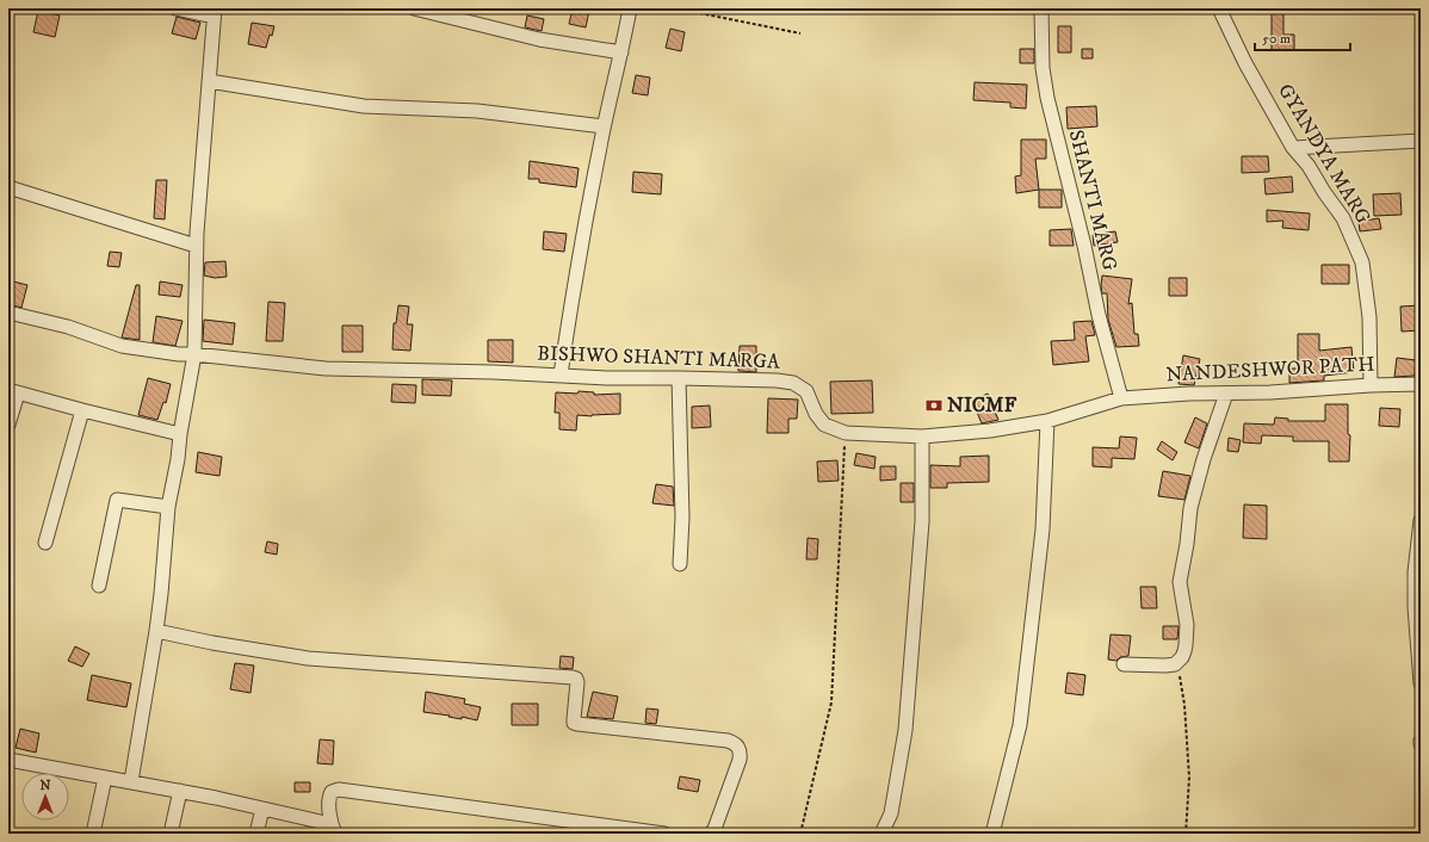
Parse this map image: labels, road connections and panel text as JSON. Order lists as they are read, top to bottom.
{
  "streets": {
    "street": [
      "GYANDYA MARG",
      "SHANTI MARG",
      "BISHWO SHANTI MARGA",
      "NANDESHWOR PATH"
    ]
  },
  "crossings": [
    ["GYANDYA MARG", "NANDESHWOR PATH"],
    ["SHANTI MARG", "BISHWO SHANTI MARGA"],
    ["SHANTI MARG", "NANDESHWOR PATH"],
    ["BISHWO SHANTI MARGA", "NANDESHWOR PATH"]
  ],
  "places": {
    "bank": ["NICMF"]
  },
  "scale_bar": "50 m",
  "north": "top"
}
